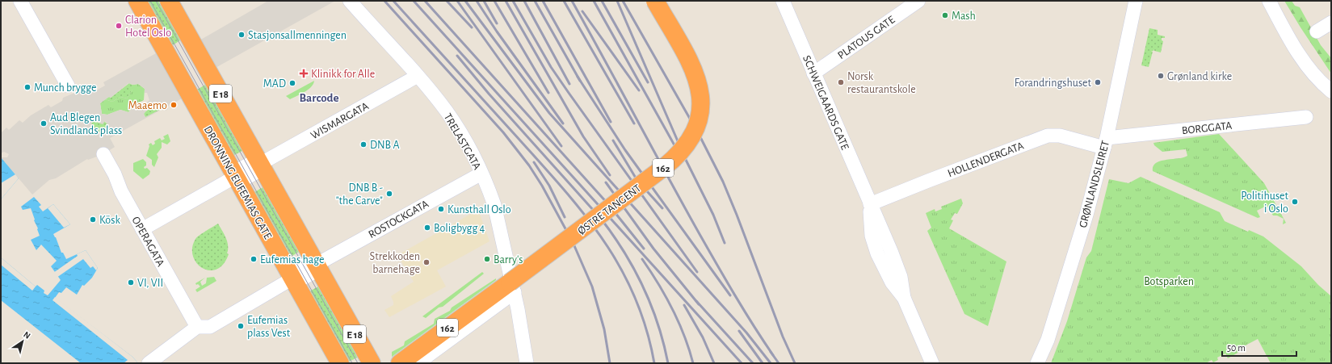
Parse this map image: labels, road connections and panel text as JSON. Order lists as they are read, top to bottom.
{
  "streets": {
    "highway": [
      "E 18",
      "162",
      "DRONNING EUFEMIAS GATE",
      "ØSTRE TANGENT"
    ],
    "street": [
      "PLATOUS GATE",
      "SCHWEIGAARDS GATE",
      "WISMARGATA",
      "BORGGATA",
      "TRELASTGATA",
      "HOLLENDERGATA",
      "GRØNLANDSLEIRET",
      "ROSTOCKGATA",
      "OPERAGATA"
    ]
  },
  "crossings": [
    ["PLATOUS GATE", "SCHWEIGAARDS GATE"],
    ["E 18", "WISMARGATA"],
    ["E 18", "ROSTOCKGATA"],
    ["SCHWEIGAARDS GATE", "HOLLENDERGATA"],
    ["WISMARGATA", "TRELASTGATA"],
    ["WISMARGATA", "DRONNING EUFEMIAS GATE"],
    ["WISMARGATA", "OPERAGATA"],
    ["BORGGATA", "HOLLENDERGATA"],
    ["BORGGATA", "GRØNLANDSLEIRET"],
    ["TRELASTGATA", "ROSTOCKGATA"],
    ["HOLLENDERGATA", "GRØNLANDSLEIRET"],
    ["DRONNING EUFEMIAS GATE", "ROSTOCKGATA"],
    ["ROSTOCKGATA", "OPERAGATA"]
  ],
  "districts": ["Barcode"],
  "parks": ["Botsparken"],
  "places": {
    "other": [
      "Mash",
      "Clarion Hotel Oslo",
      "Stasjonsallmenningen",
      "Grønland kirke",
      "Norsk restaurantskole",
      "Forandringshuset",
      "MAD",
      "Munch brygge",
      "Maaemo",
      "Aud Blegen Svindlands plass",
      "DNB A",
      "DNB B - \"the Carve\"",
      "Politihuset i Oslo",
      "Kunsthall Oslo",
      "Kösk",
      "Boligbygg 4",
      "Eufemias hage",
      "Barry's",
      "Strekkoden barnehage",
      "VI, VII",
      "Eufemias plass Vest"
    ],
    "health": ["Klinikk for Alle"]
  },
  "scale_bar": "50 m",
  "north": "top right"
}
